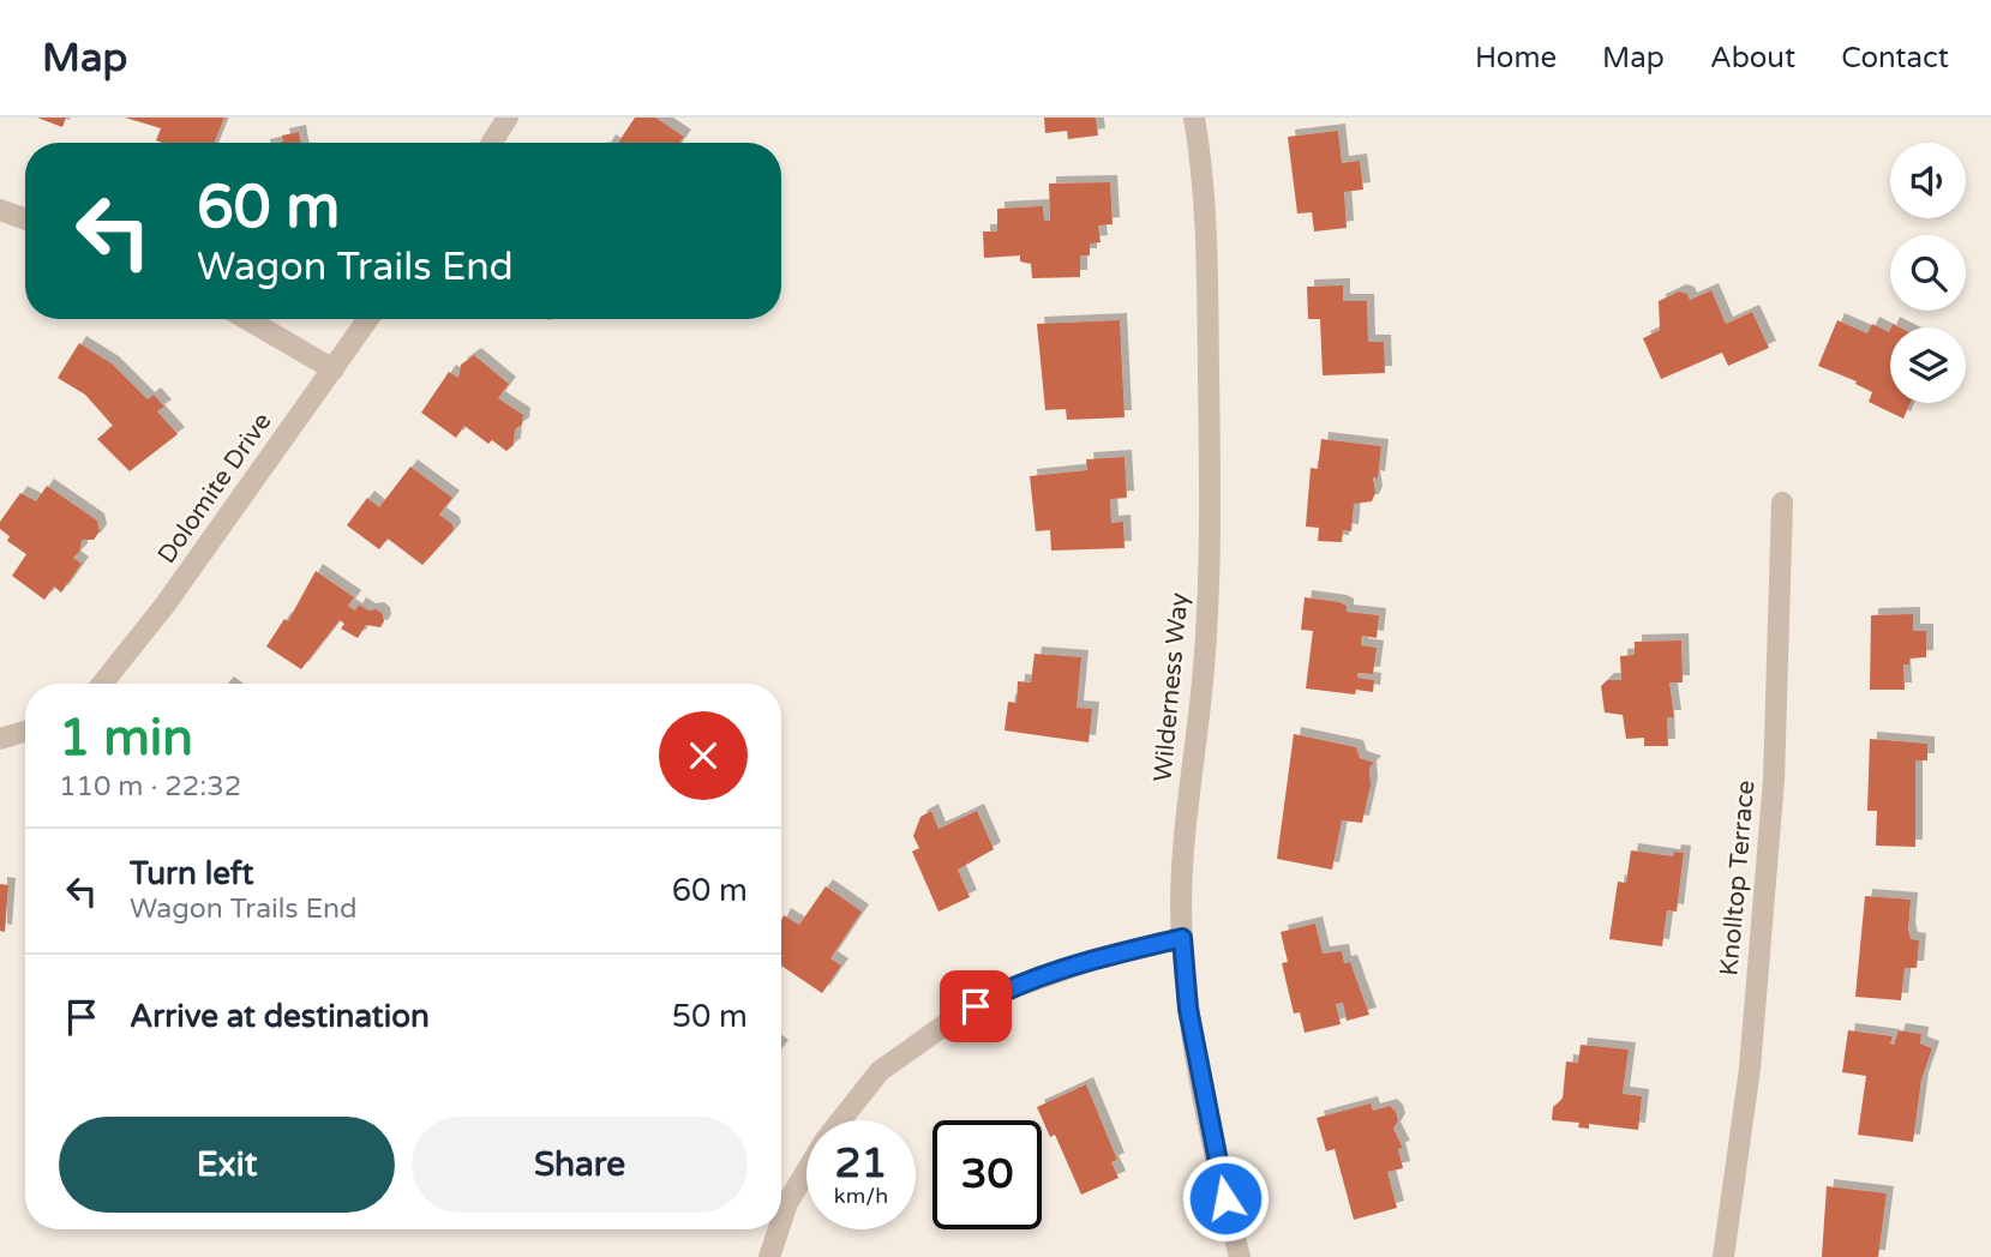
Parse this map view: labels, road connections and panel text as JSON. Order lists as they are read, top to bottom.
{
  "streets": {
    "street": ["Dolomite Drive", "Wilderness Way", "Knolltop Terrace"]
  },
  "page": {
    "header": "Map",
    "nav": [
      "Home",
      "Map",
      "About",
      "Contact"
    ],
    "turn": ["60 m", "Wagon Trails End"],
    "heading": ["1 min", "110 m · 22:32"],
    "list": [
      {
        "name": "Turn left",
        "note": "Wagon Trails End",
        "value": "60 m"
      },
      {
        "name": "Arrive at destination",
        "value": "50 m"
      }
    ],
    "buttons": ["Exit", "Share"],
    "speed": "21 km/h",
    "limit": "30"
  }
}
